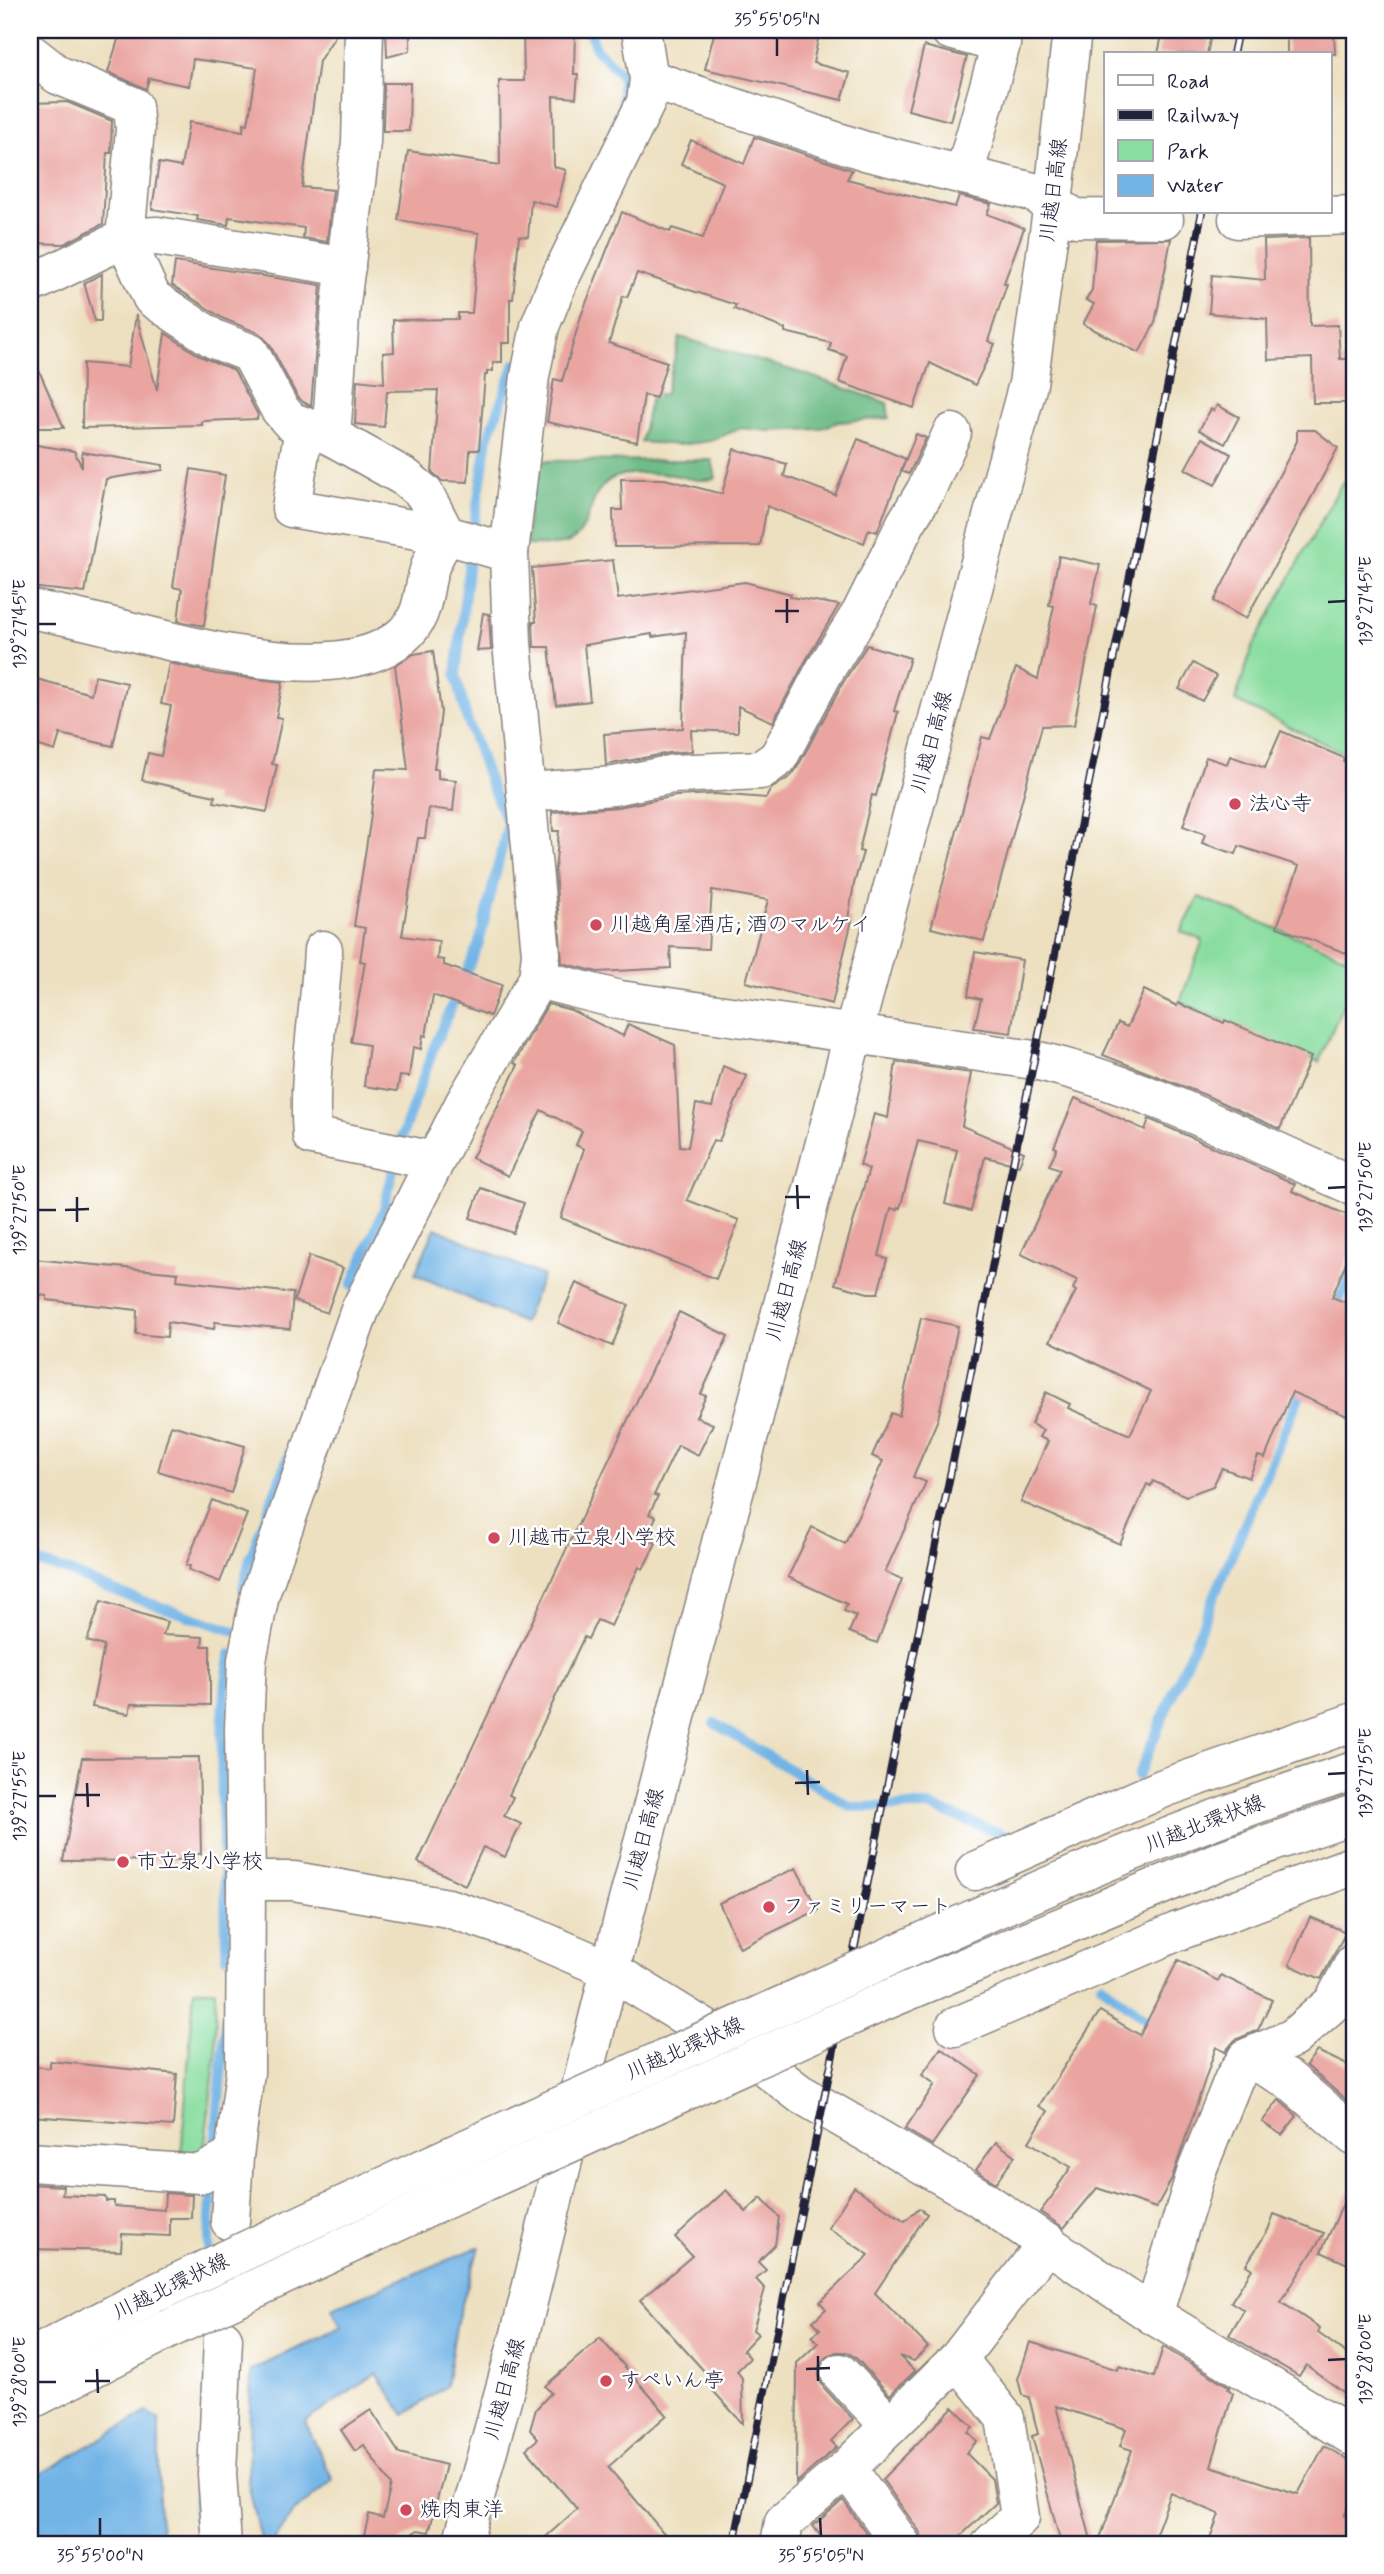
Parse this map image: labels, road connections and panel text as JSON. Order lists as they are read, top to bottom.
{
  "streets": {
    "street": ["川越日高線", "川越北環状線"]
  },
  "places": [
    "法心寺",
    "川越角屋酒店; 酒のマルケイ",
    "川越市立泉小学校",
    "市立泉小学校",
    "ファミリーマート",
    "すぺいん亭",
    "焼肉東洋"
  ],
  "legend": [
    "Road",
    "Railway",
    "Park",
    "Water"
  ],
  "coordinates": [
    "35°55'05\"N",
    "139°27'45\"E",
    "139°27'50\"E",
    "139°27'55\"E",
    "139°28'00\"E",
    "35°55'00\"N"
  ]
}
